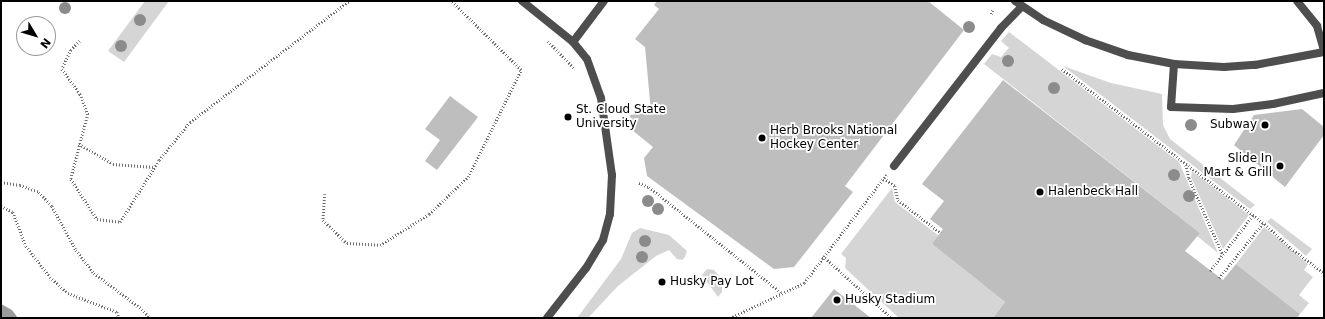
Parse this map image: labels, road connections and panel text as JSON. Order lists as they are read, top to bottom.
{
  "places": [
    "St. Cloud State University",
    "Subway",
    "Herb Brooks National Hockey Center",
    "Slide In Mart & Grill",
    "Halenbeck Hall",
    "Husky Pay Lot",
    "Husky Stadium"
  ],
  "north": "bottom right"
}
